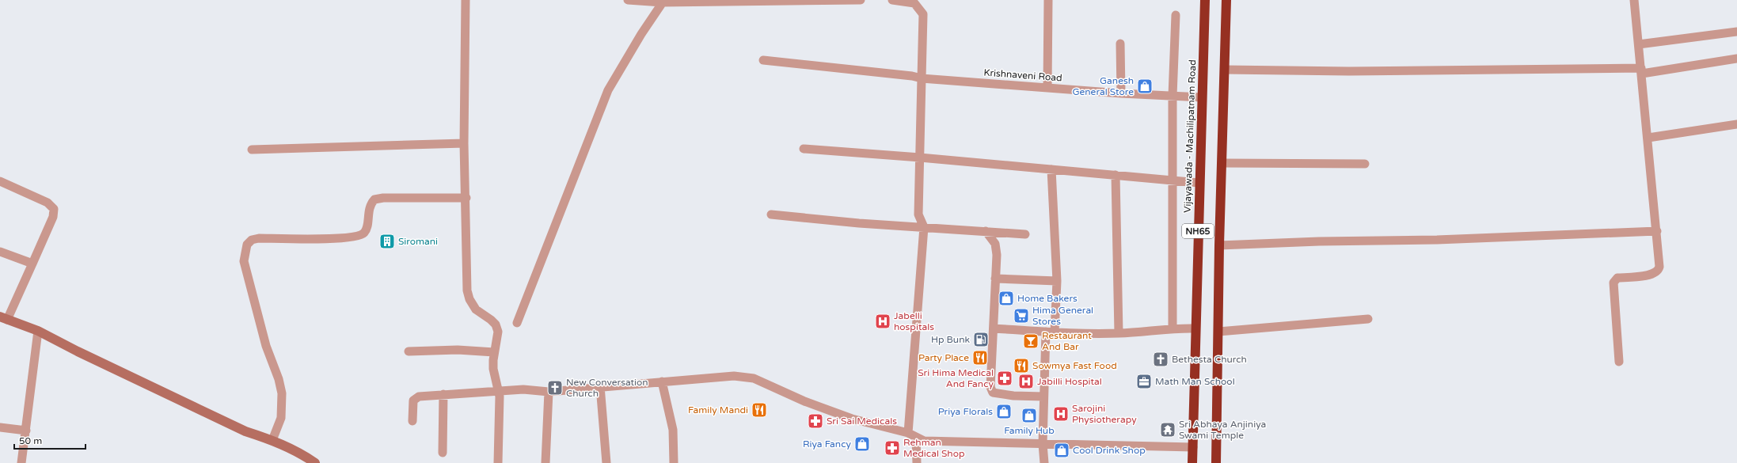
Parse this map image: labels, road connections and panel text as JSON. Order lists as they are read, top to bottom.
{
  "streets": {
    "highway": ["Vijayawada - Machilipatnam Road", "NH65"],
    "street": ["Krishnaveni Road"]
  },
  "crossings": [
    ["Krishnaveni Road", "Vijayawada - Machilipatnam Road"]
  ],
  "places": {
    "shop": [
      "Ganesh General Store",
      "Home Bakers",
      "Priya Florals",
      "Family Hub",
      "Riya Fancy",
      "Cool Drink Shop"
    ],
    "building": ["Siromani"],
    "supermarket": ["Hima General Stores"],
    "hospital": ["Jabelli hospitals", "Jabilli Hospital", "Sarojini Physiotherapy"],
    "fuel station": ["Hp Bunk"],
    "bar": ["Restaurant And Bar"],
    "restaurant": ["Party Place", "Sowmya Fast Food", "Family Mandi"],
    "church": ["Bethesta Church", "New Conversation Church"],
    "pharmacy": ["Sri Hima Medical And Fancy", "Sri Sai Medicals", "Rehman Medical Shop"],
    "office": ["Math Man School"],
    "temple": ["Sri Abhaya Anjiniya Swami Temple"]
  },
  "scale_bar": "50 m"
}
